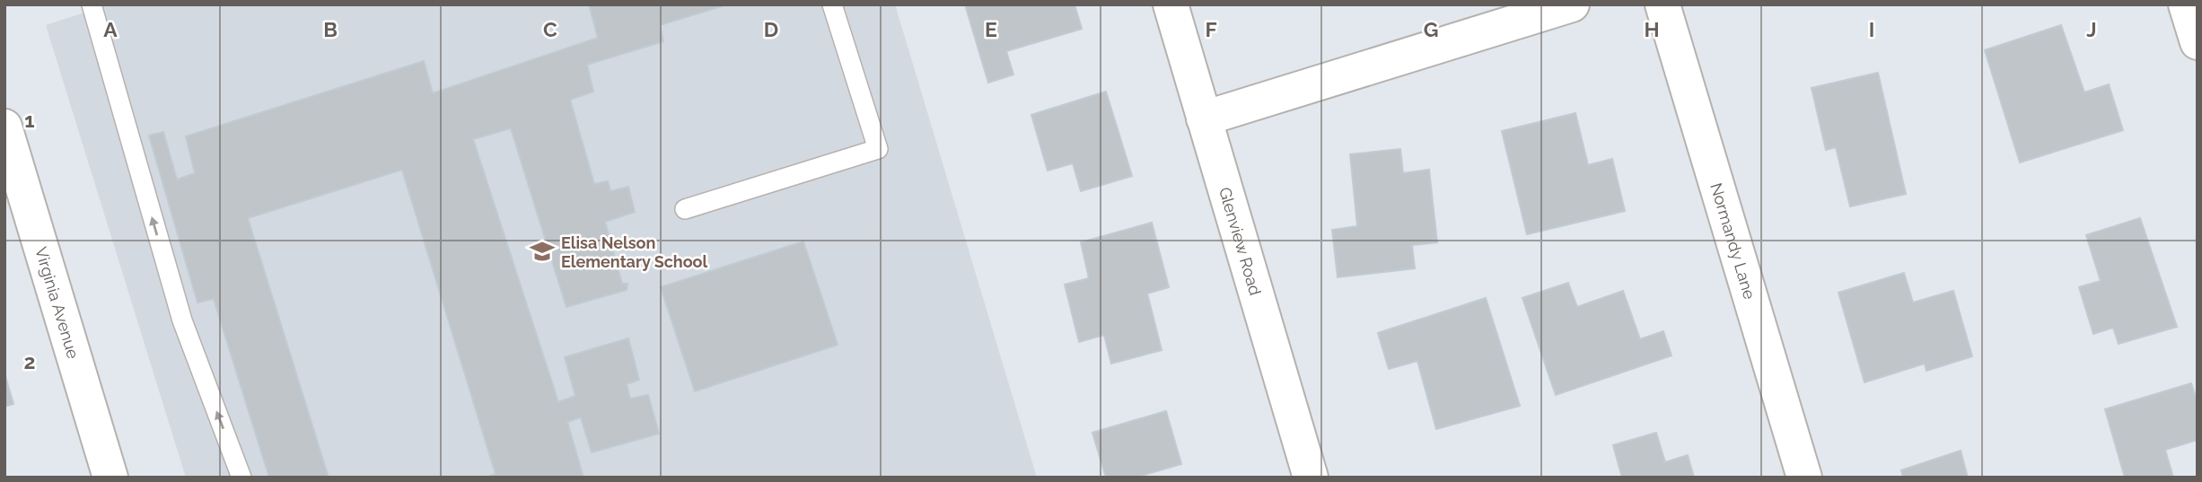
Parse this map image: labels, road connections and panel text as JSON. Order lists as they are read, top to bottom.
{
  "streets": {
    "street": ["Normandy Lane", "Glenview Road", "Virginia Avenue"]
  },
  "places": {
    "school or university": ["Elisa Nelson Elementary School"]
  },
  "grid": {
    "columns": [
      "A",
      "B",
      "C",
      "D",
      "E",
      "F",
      "G",
      "H",
      "I",
      "J"
    ],
    "rows": ["1", "2"]
  }
}
